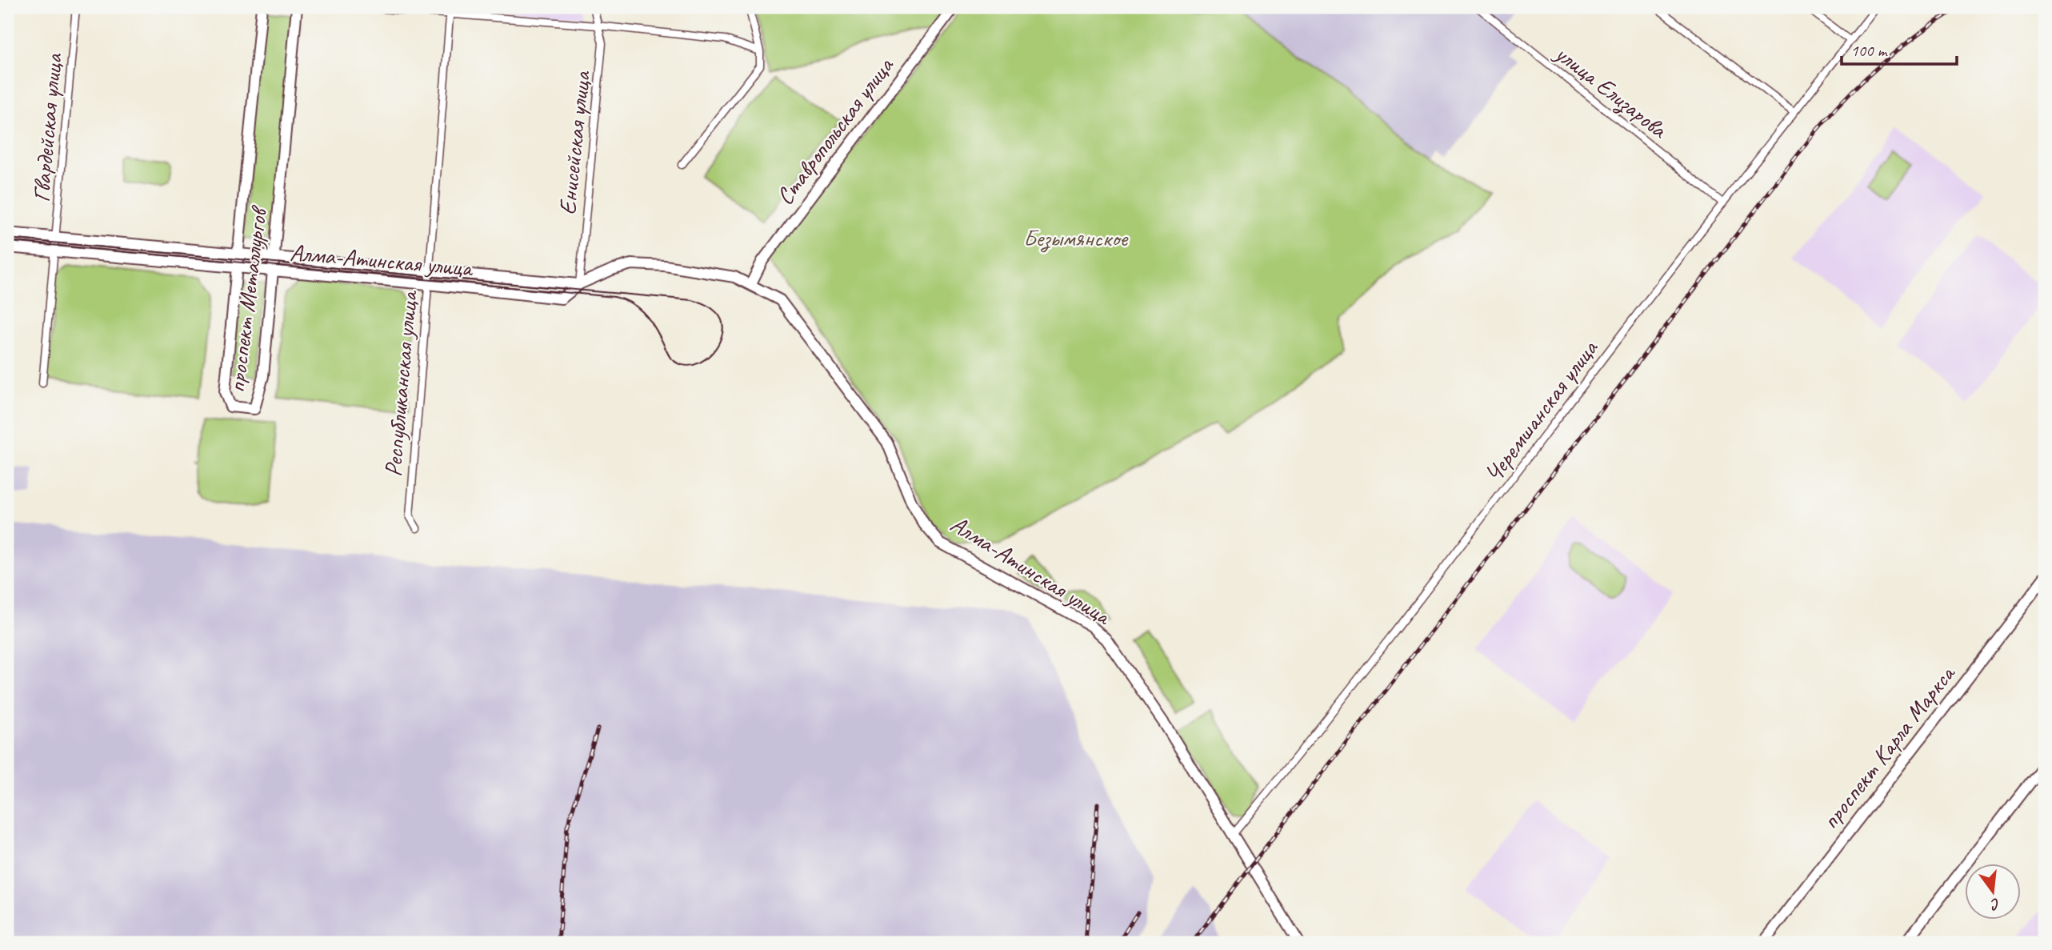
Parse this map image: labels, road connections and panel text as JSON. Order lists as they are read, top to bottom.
{
  "streets": {
    "street": [
      "улица Елизарова",
      "Гвардейская улица",
      "Ставропольская улица",
      "Енисейская улица",
      "Алма-Атинская улица",
      "проспект Металлургов",
      "Республиканская улица",
      "Черемшанская улица",
      "проспект Карла Маркса"
    ]
  },
  "crossings": [
    ["улица Елизарова", "Черемшанская улица"],
    ["Гвардейская улица", "Алма-Атинская улица"],
    ["Ставропольская улица", "Алма-Атинская улица"],
    ["Енисейская улица", "Алма-Атинская улица"],
    ["Алма-Атинская улица", "проспект Металлургов"],
    ["Алма-Атинская улица", "Республиканская улица"],
    ["Алма-Атинская улица", "Черемшанская улица"]
  ],
  "parks": ["Безымянское"],
  "scale_bar": "100 m",
  "north": "bottom"
}
